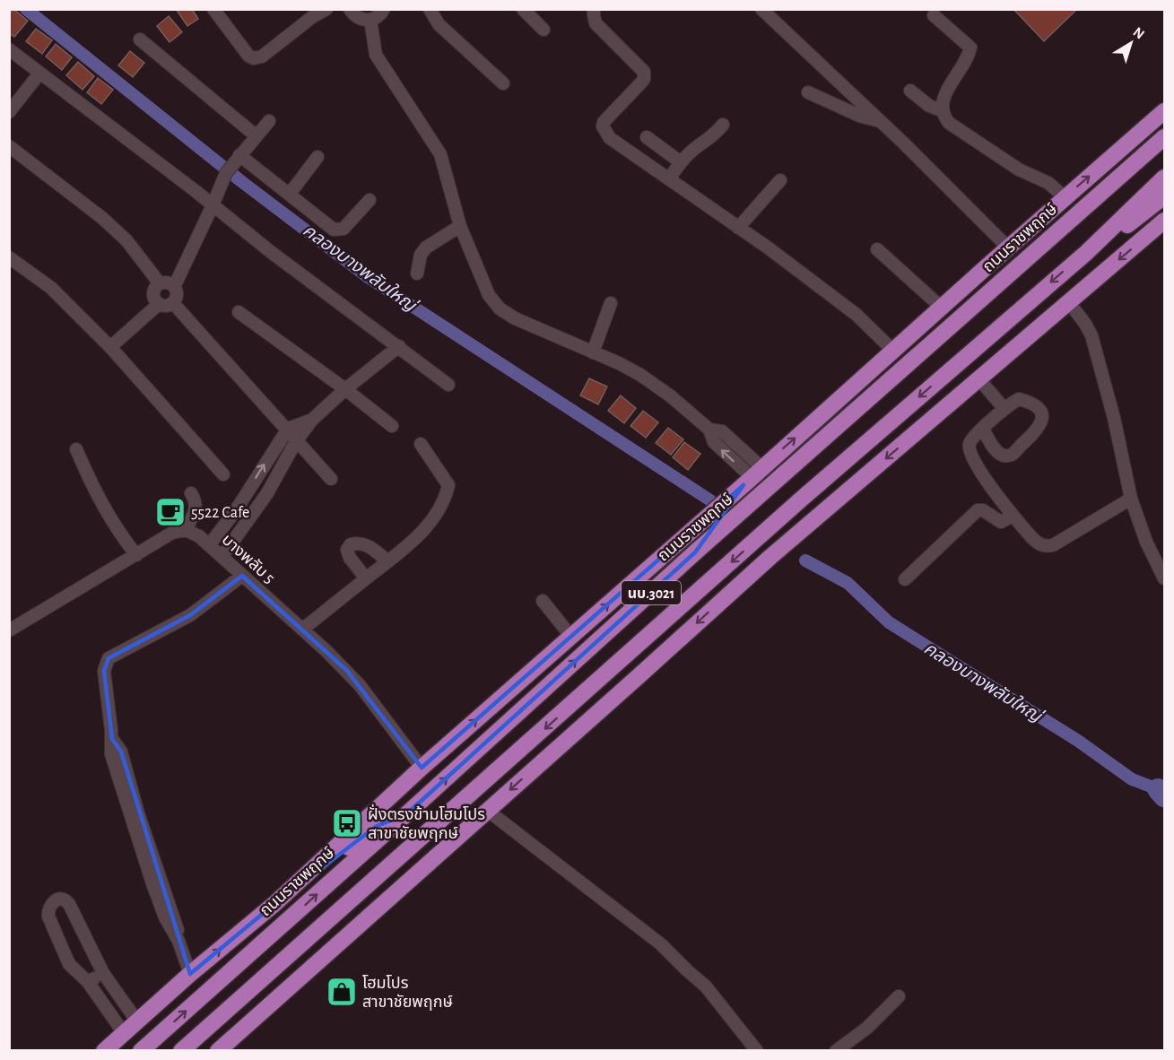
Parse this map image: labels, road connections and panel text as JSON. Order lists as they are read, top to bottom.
{
  "streets": {
    "main road": ["ถนนราชพฤกษ์", "นบ.3021"],
    "street": ["บางพลับ 5"]
  },
  "crossings": [
    ["ถนนราชพฤกษ์", "บางพลับ 5"]
  ],
  "water": ["คลองบางพลับใหญ่"],
  "places": {
    "cafe": ["5522 Cafe"],
    "bus stop": ["ฝั่งตรงข้ามโฮมโปร สาขาชัยพฤกษ์"],
    "shop": ["โฮมโปร สาขาชัยพฤกษ์"]
  },
  "north": "top right"
}
